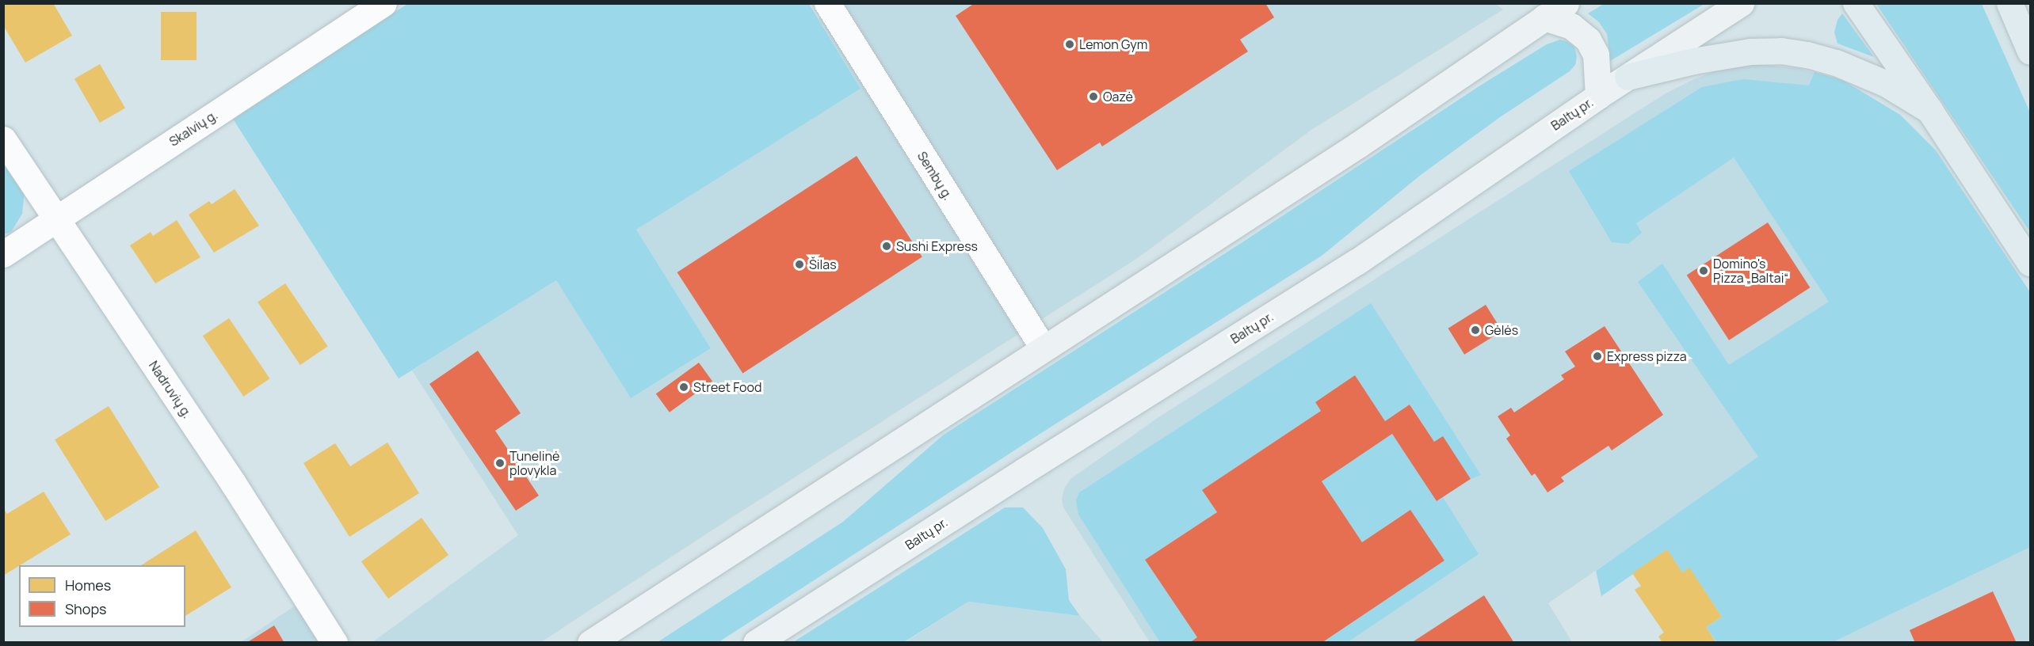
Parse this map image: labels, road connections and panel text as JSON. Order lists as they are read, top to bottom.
{
  "streets": {
    "main road": ["Baltų pr."],
    "street": ["Skalvių g.", "Sembų g.", "Nadruvių g."]
  },
  "crossings": [
    ["Skalvių g.", "Nadruvių g."]
  ],
  "places": [
    "Lemon Gym",
    "Oazė",
    "Sushi Express",
    "Šilas",
    "Domino's Pizza „Baltai“",
    "Gėlės",
    "Express pizza",
    "Street Food",
    "Tunelinė plovykla"
  ],
  "legend": ["Homes", "Shops"]
}
